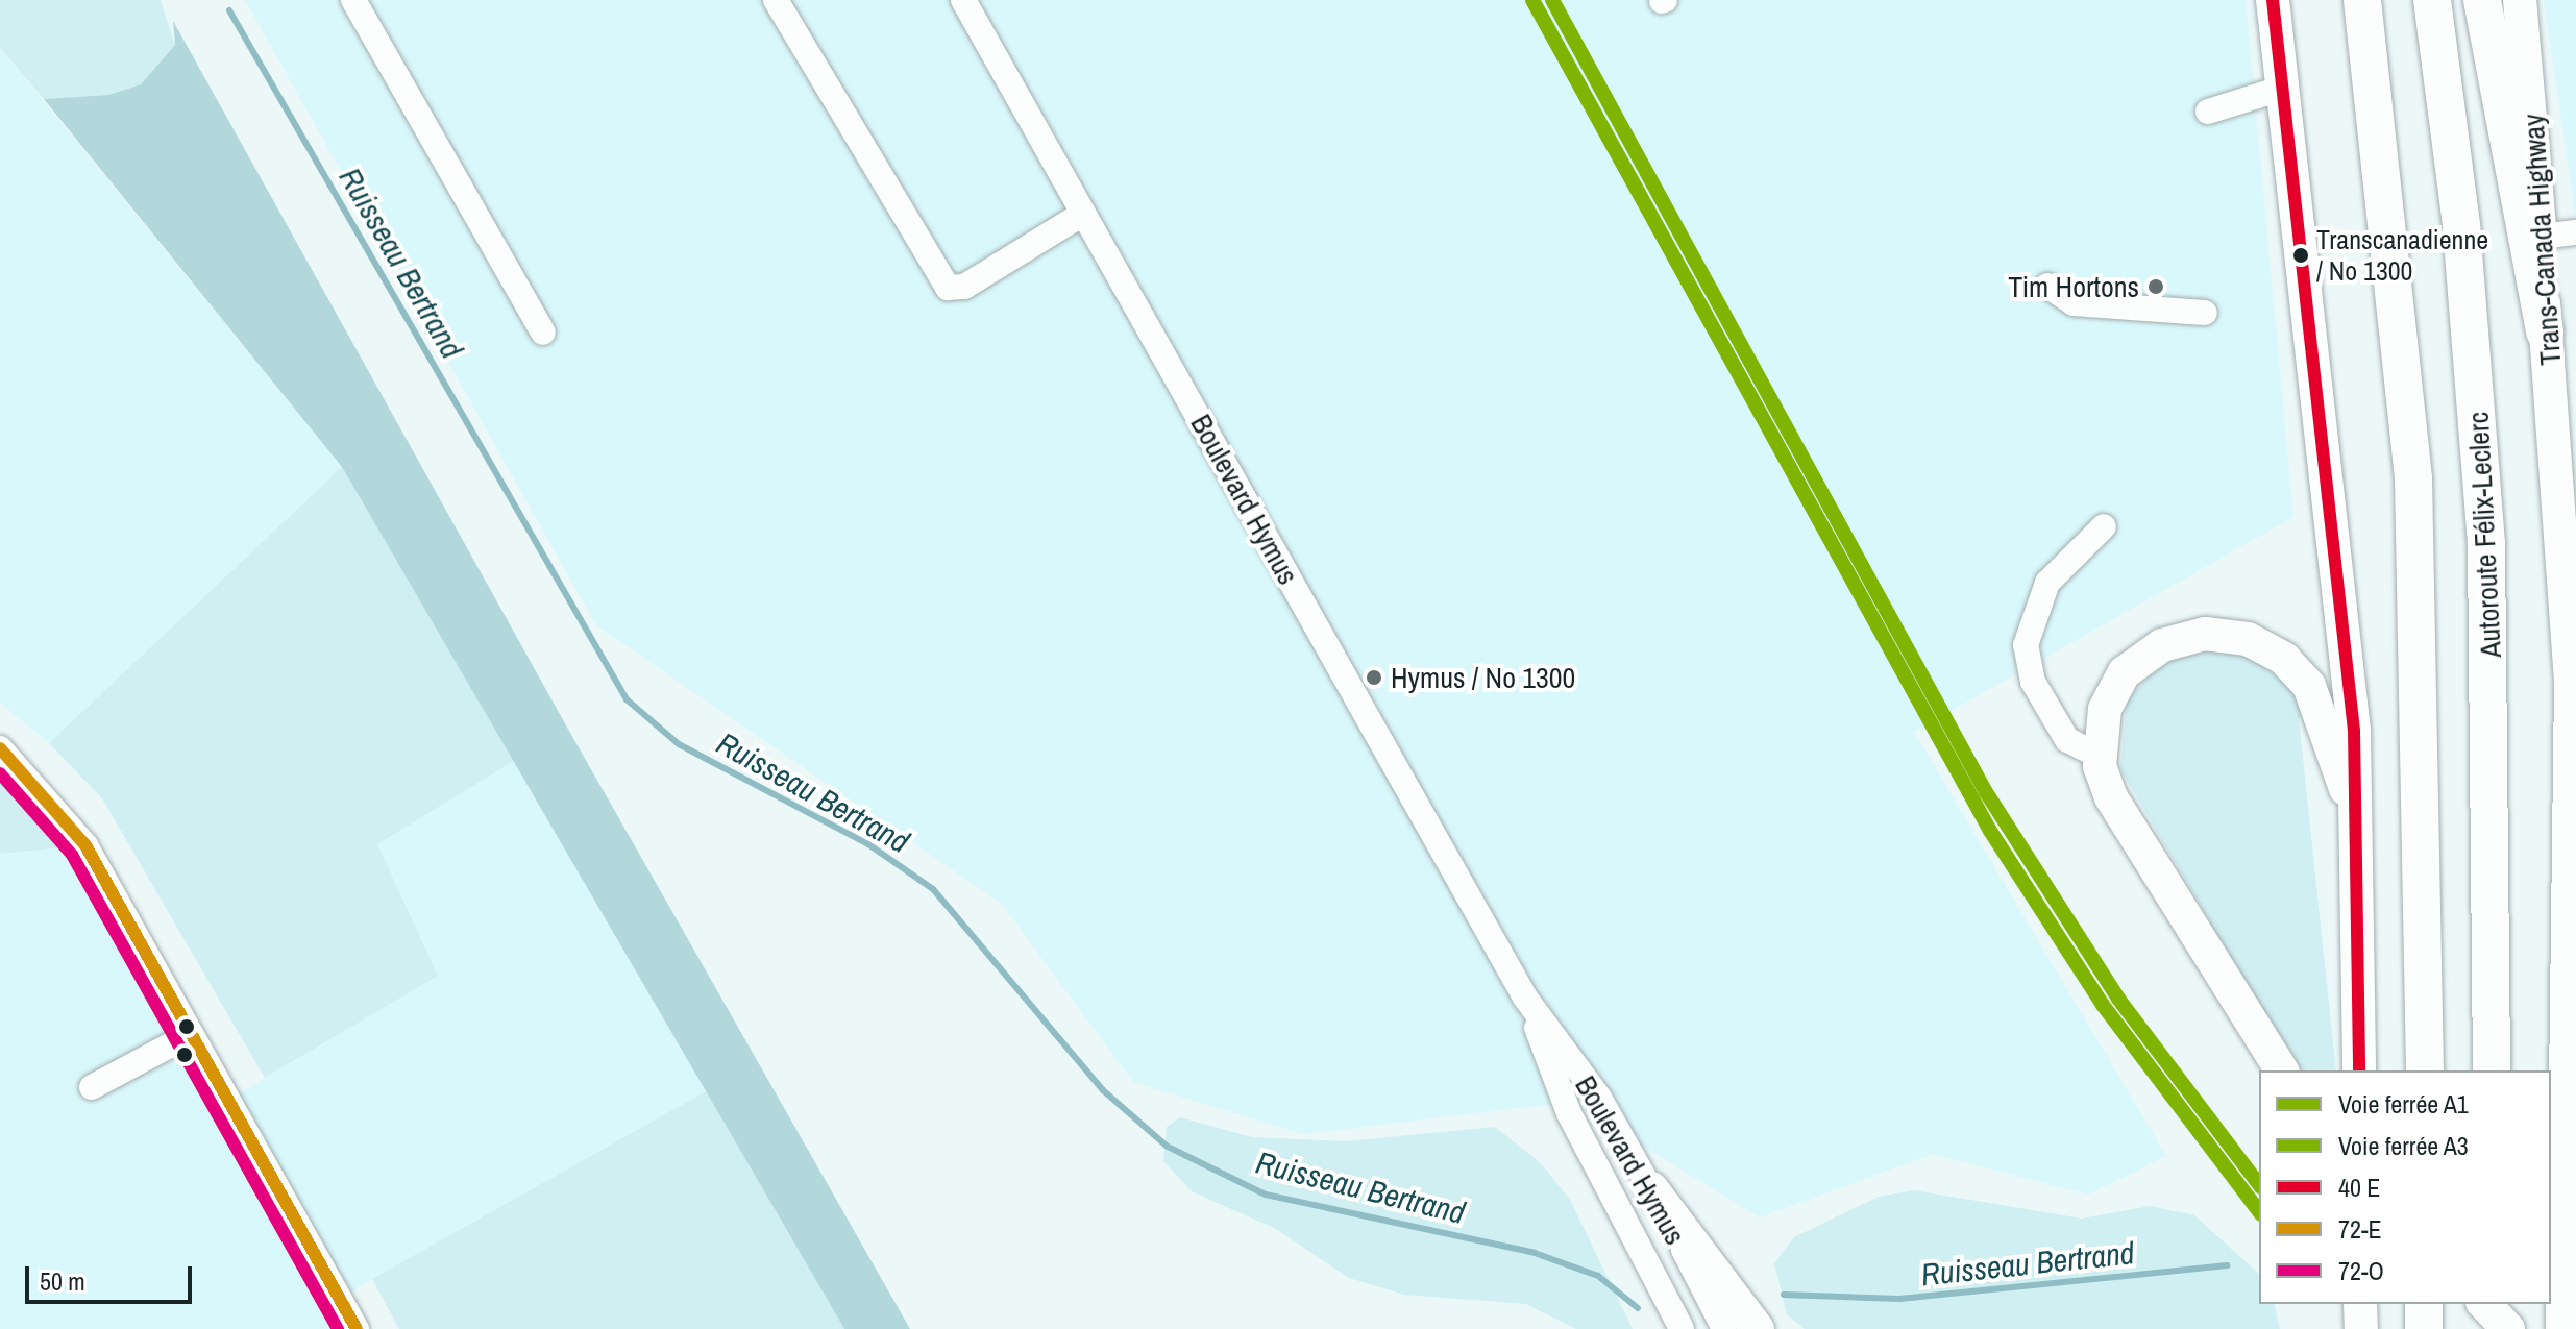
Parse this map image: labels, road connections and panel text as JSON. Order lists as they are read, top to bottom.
{
  "streets": {
    "highway": ["Autoroute Félix-Leclerc"],
    "main road": ["Trans-Canada Highway"],
    "street": ["Boulevard Hymus"]
  },
  "water": ["Ruisseau Bertrand"],
  "places": ["Transcanadienne / No 1300", "Tim Hortons", "Hymus / No 1300"],
  "lines": [
    "rail line A1",
    "rail line A3",
    "transit line 72-E",
    "transit line 72-O"
  ],
  "legend": [
    "Voie ferrée A1",
    "Voie ferrée A3",
    "40 E",
    "72-E",
    "72-O"
  ],
  "scale_bar": "50 m"
}
